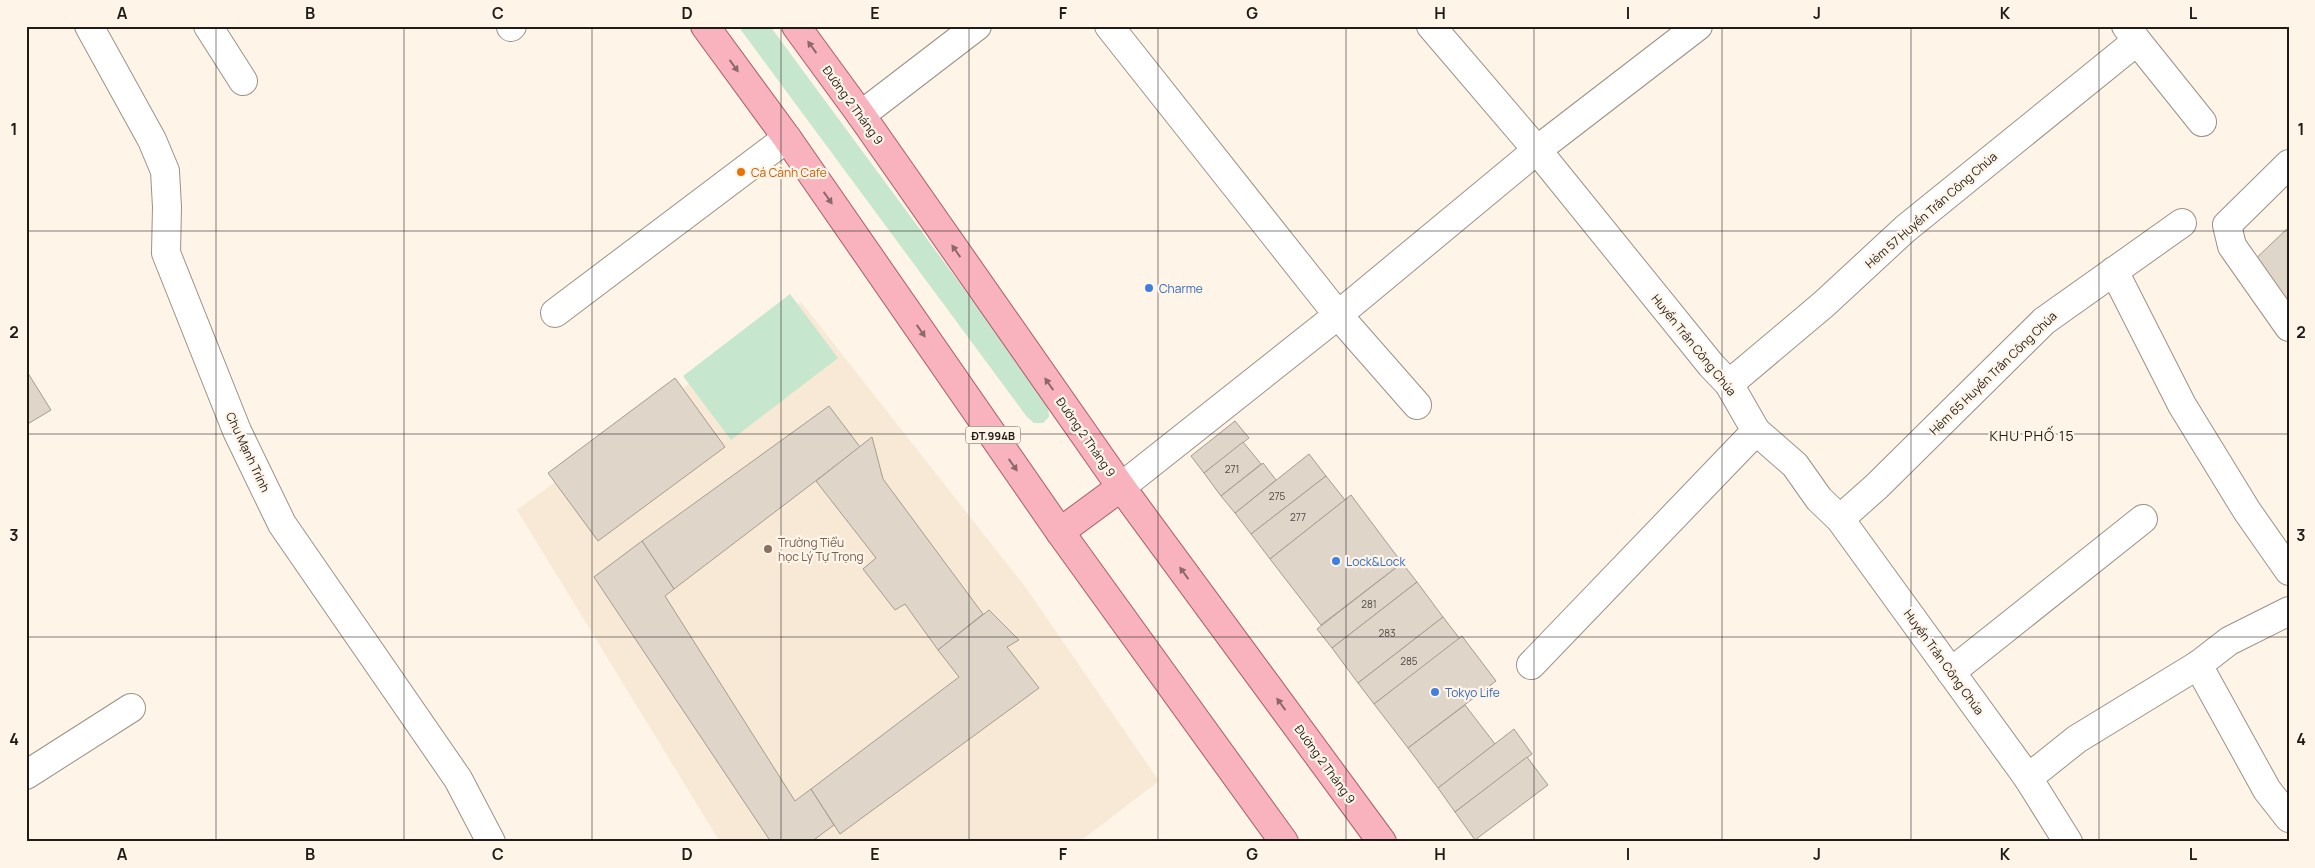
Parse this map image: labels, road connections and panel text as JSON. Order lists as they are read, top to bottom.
{
  "streets": {
    "main road": ["Đường 2 Tháng 9", "ĐT.994B"],
    "street": [
      "Hẻm 57 Huyền Trân Công Chúa",
      "Huyền Trân Công Chúa",
      "Hẻm 65 Huyền Trân Công Chúa",
      "Chu Mạnh Trinh"
    ]
  },
  "crossings": [
    ["Hẻm 57 Huyền Trân Công Chúa", "Huyền Trân Công Chúa"],
    ["Huyền Trân Công Chúa", "Hẻm 65 Huyền Trân Công Chúa"]
  ],
  "districts": ["KHU PHỐ 15"],
  "places": [
    "Cá Cảnh Cafe",
    "Charme",
    "Trường Tiểu học Lý Tự Trọng",
    "Lock&Lock",
    "Tokyo Life"
  ],
  "house_numbers": [
    "271",
    "275",
    "277",
    "281",
    "283",
    "285"
  ],
  "grid": {
    "columns": [
      "A",
      "B",
      "C",
      "D",
      "E",
      "F",
      "G",
      "H",
      "I",
      "J",
      "K",
      "L"
    ],
    "rows": [
      "1",
      "2",
      "3",
      "4"
    ]
  }
}
